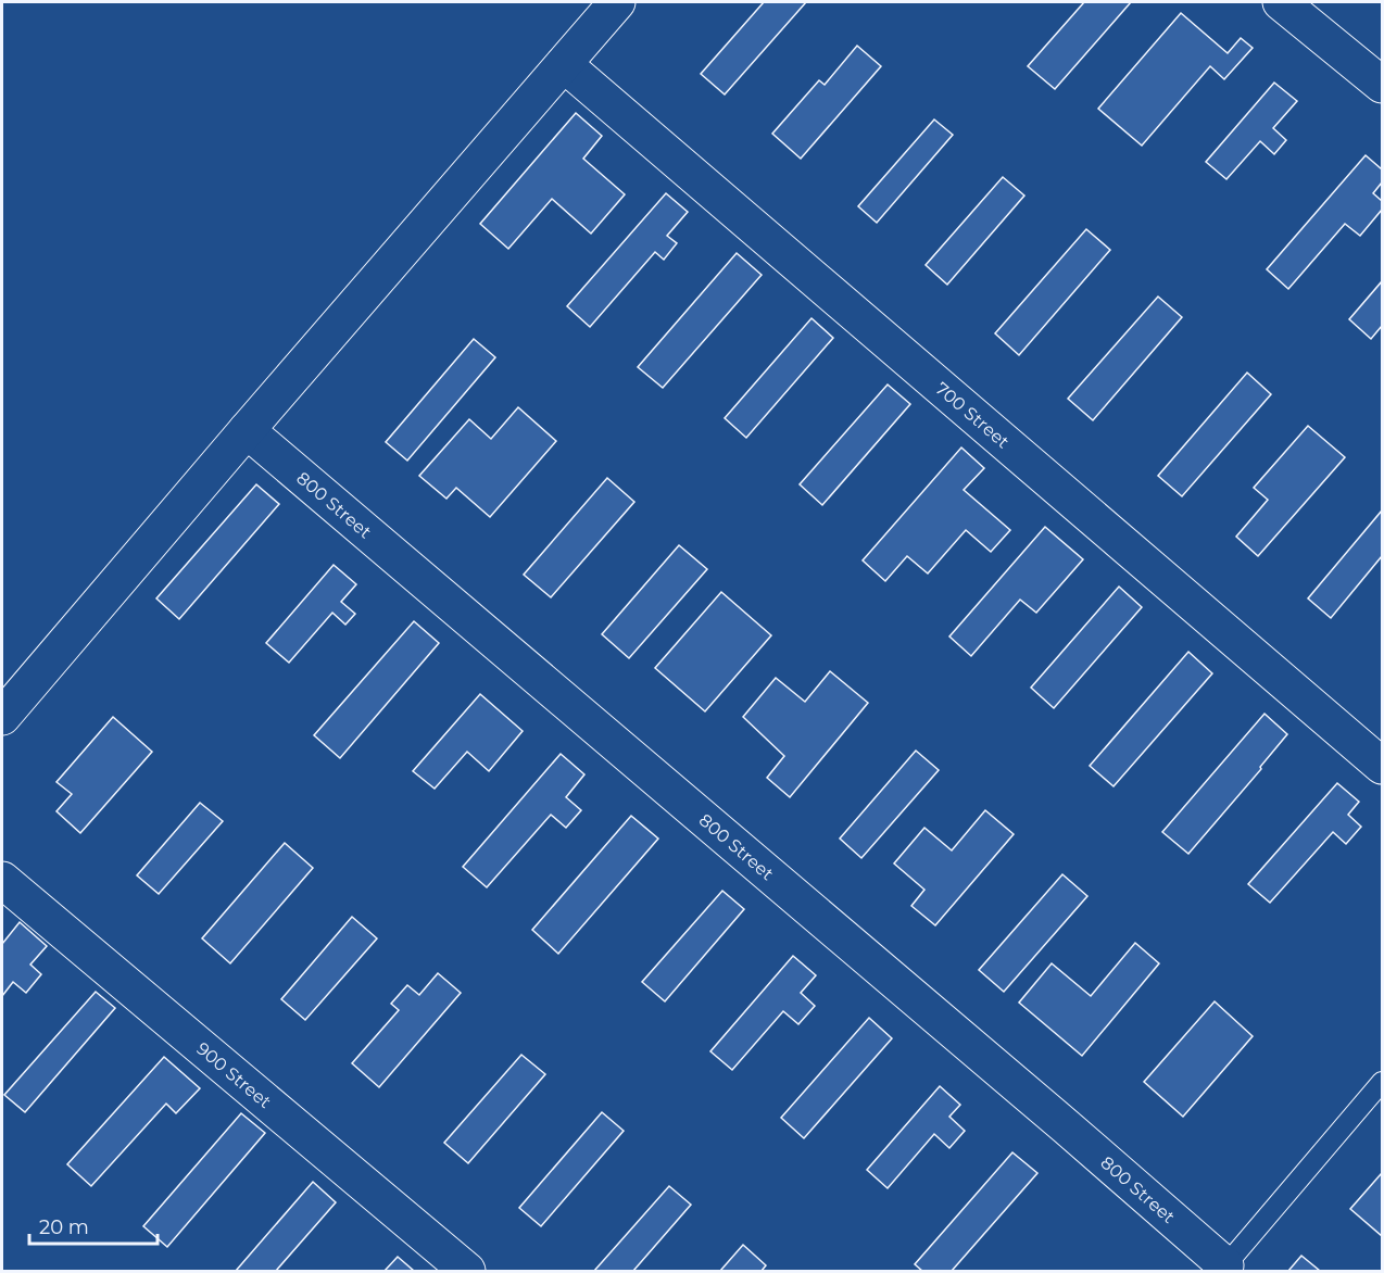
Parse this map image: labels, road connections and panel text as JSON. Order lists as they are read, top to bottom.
{
  "streets": {
    "street": ["700 Street", "800 Street", "900 Street"]
  },
  "scale_bar": "20 m"
}
